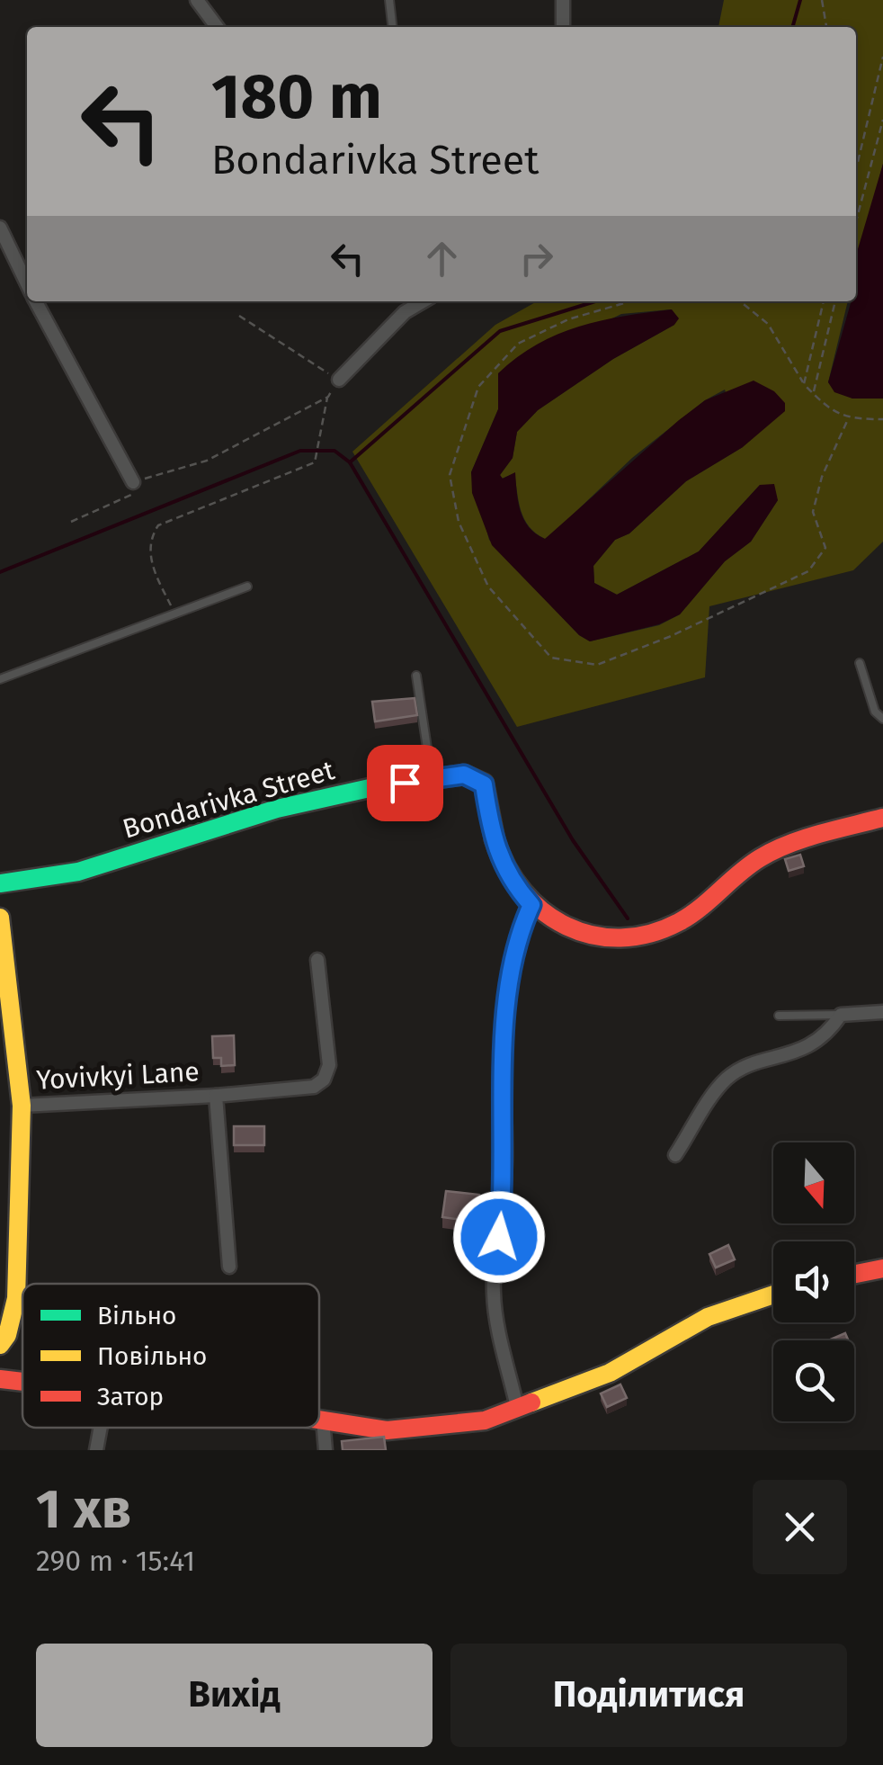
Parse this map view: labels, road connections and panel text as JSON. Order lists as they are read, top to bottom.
{
  "streets": {
    "street": ["Bondarivka Street", "Yovivkyi Lane"]
  },
  "legend": ["Вільно", "Повільно", "Затор"],
  "north": "bottom",
  "page": {
    "turn": ["180 m", "Bondarivka Street"],
    "heading": ["1 хв", "290 m · 15:41"],
    "buttons": ["Вихід", "Поділитися"]
  }
}
